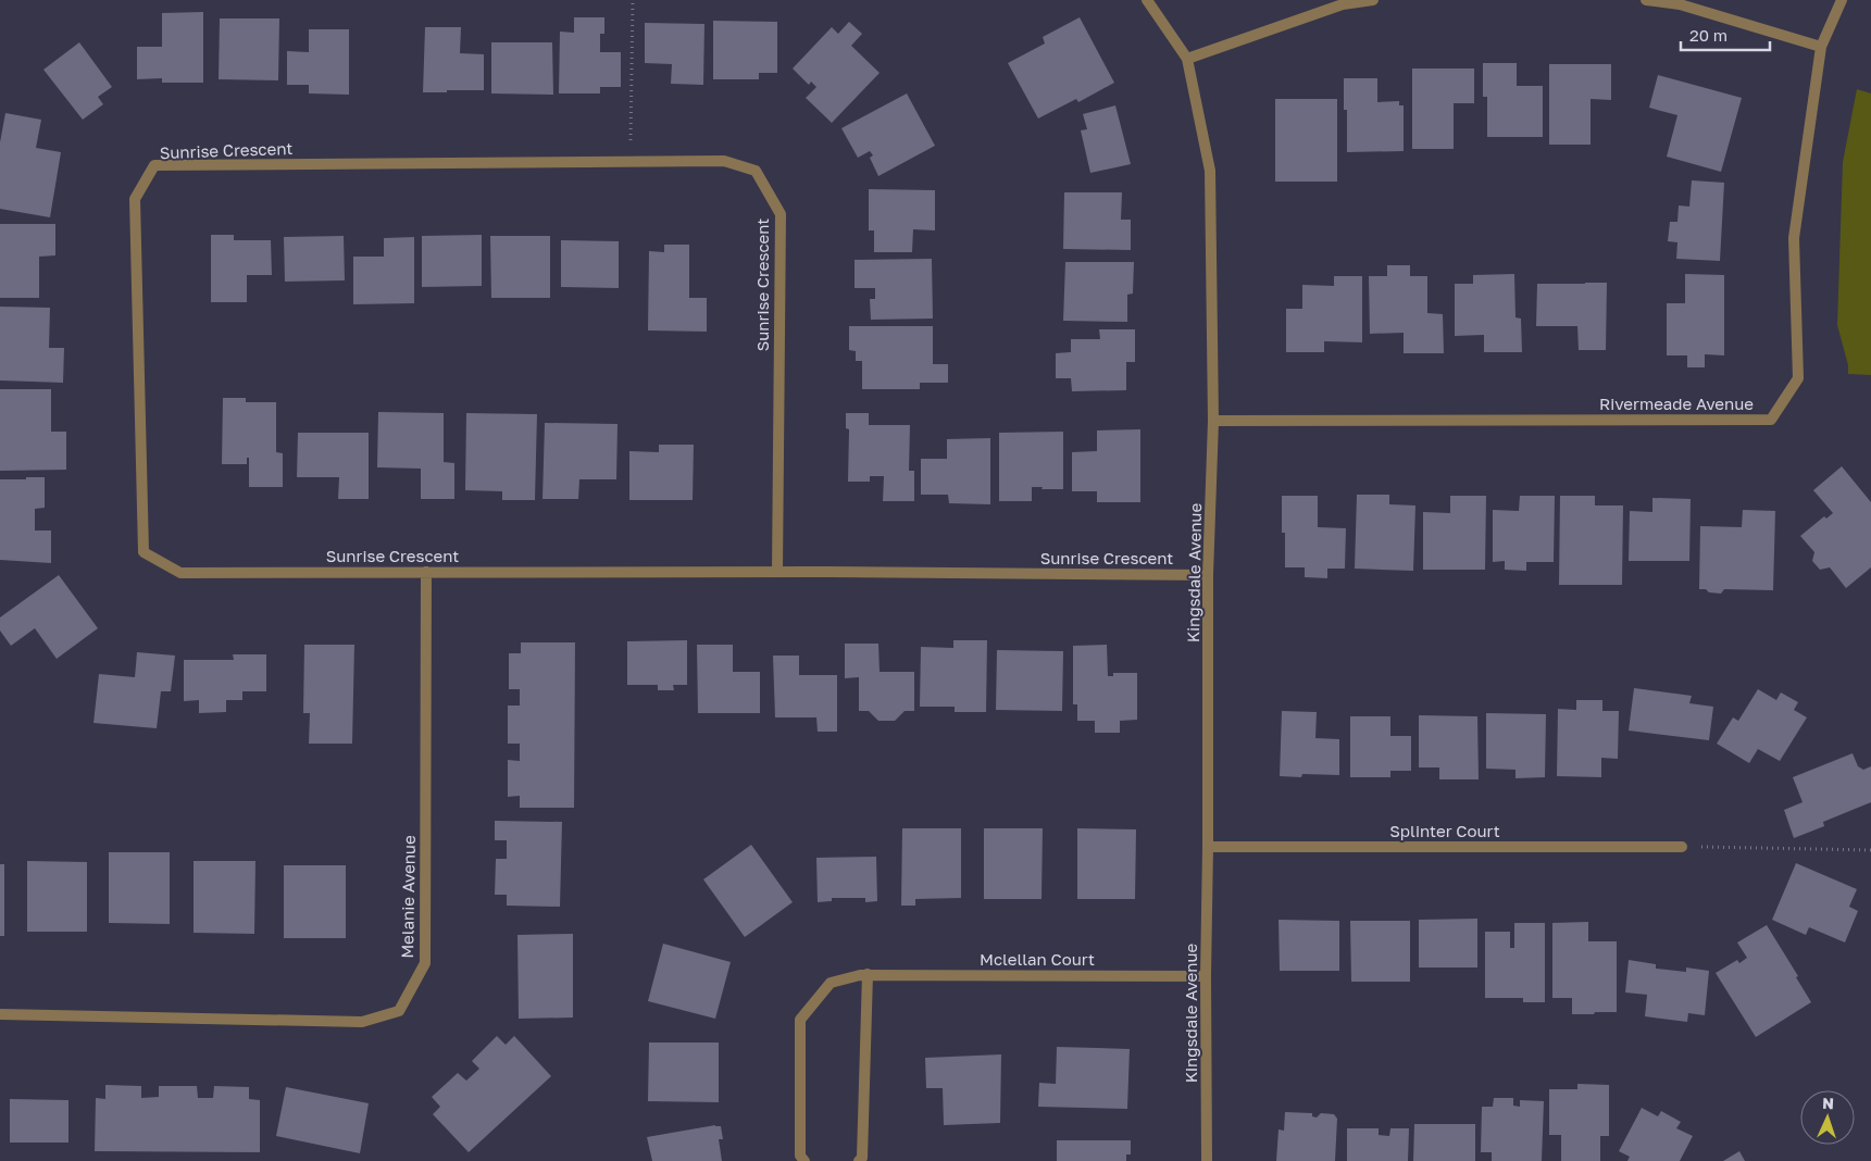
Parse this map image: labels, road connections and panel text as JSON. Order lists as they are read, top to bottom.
{
  "streets": {
    "street": [
      "Sunrise Crescent",
      "Rivermeade Avenue",
      "Kingsdale Avenue",
      "Splinter Court",
      "Melanie Avenue",
      "Mclellan Court"
    ]
  },
  "crossings": [
    ["Sunrise Crescent", "Kingsdale Avenue"],
    ["Sunrise Crescent", "Melanie Avenue"],
    ["Rivermeade Avenue", "Kingsdale Avenue"],
    ["Kingsdale Avenue", "Splinter Court"],
    ["Kingsdale Avenue", "Mclellan Court"]
  ],
  "scale_bar": "20 m",
  "north": "top"
}
